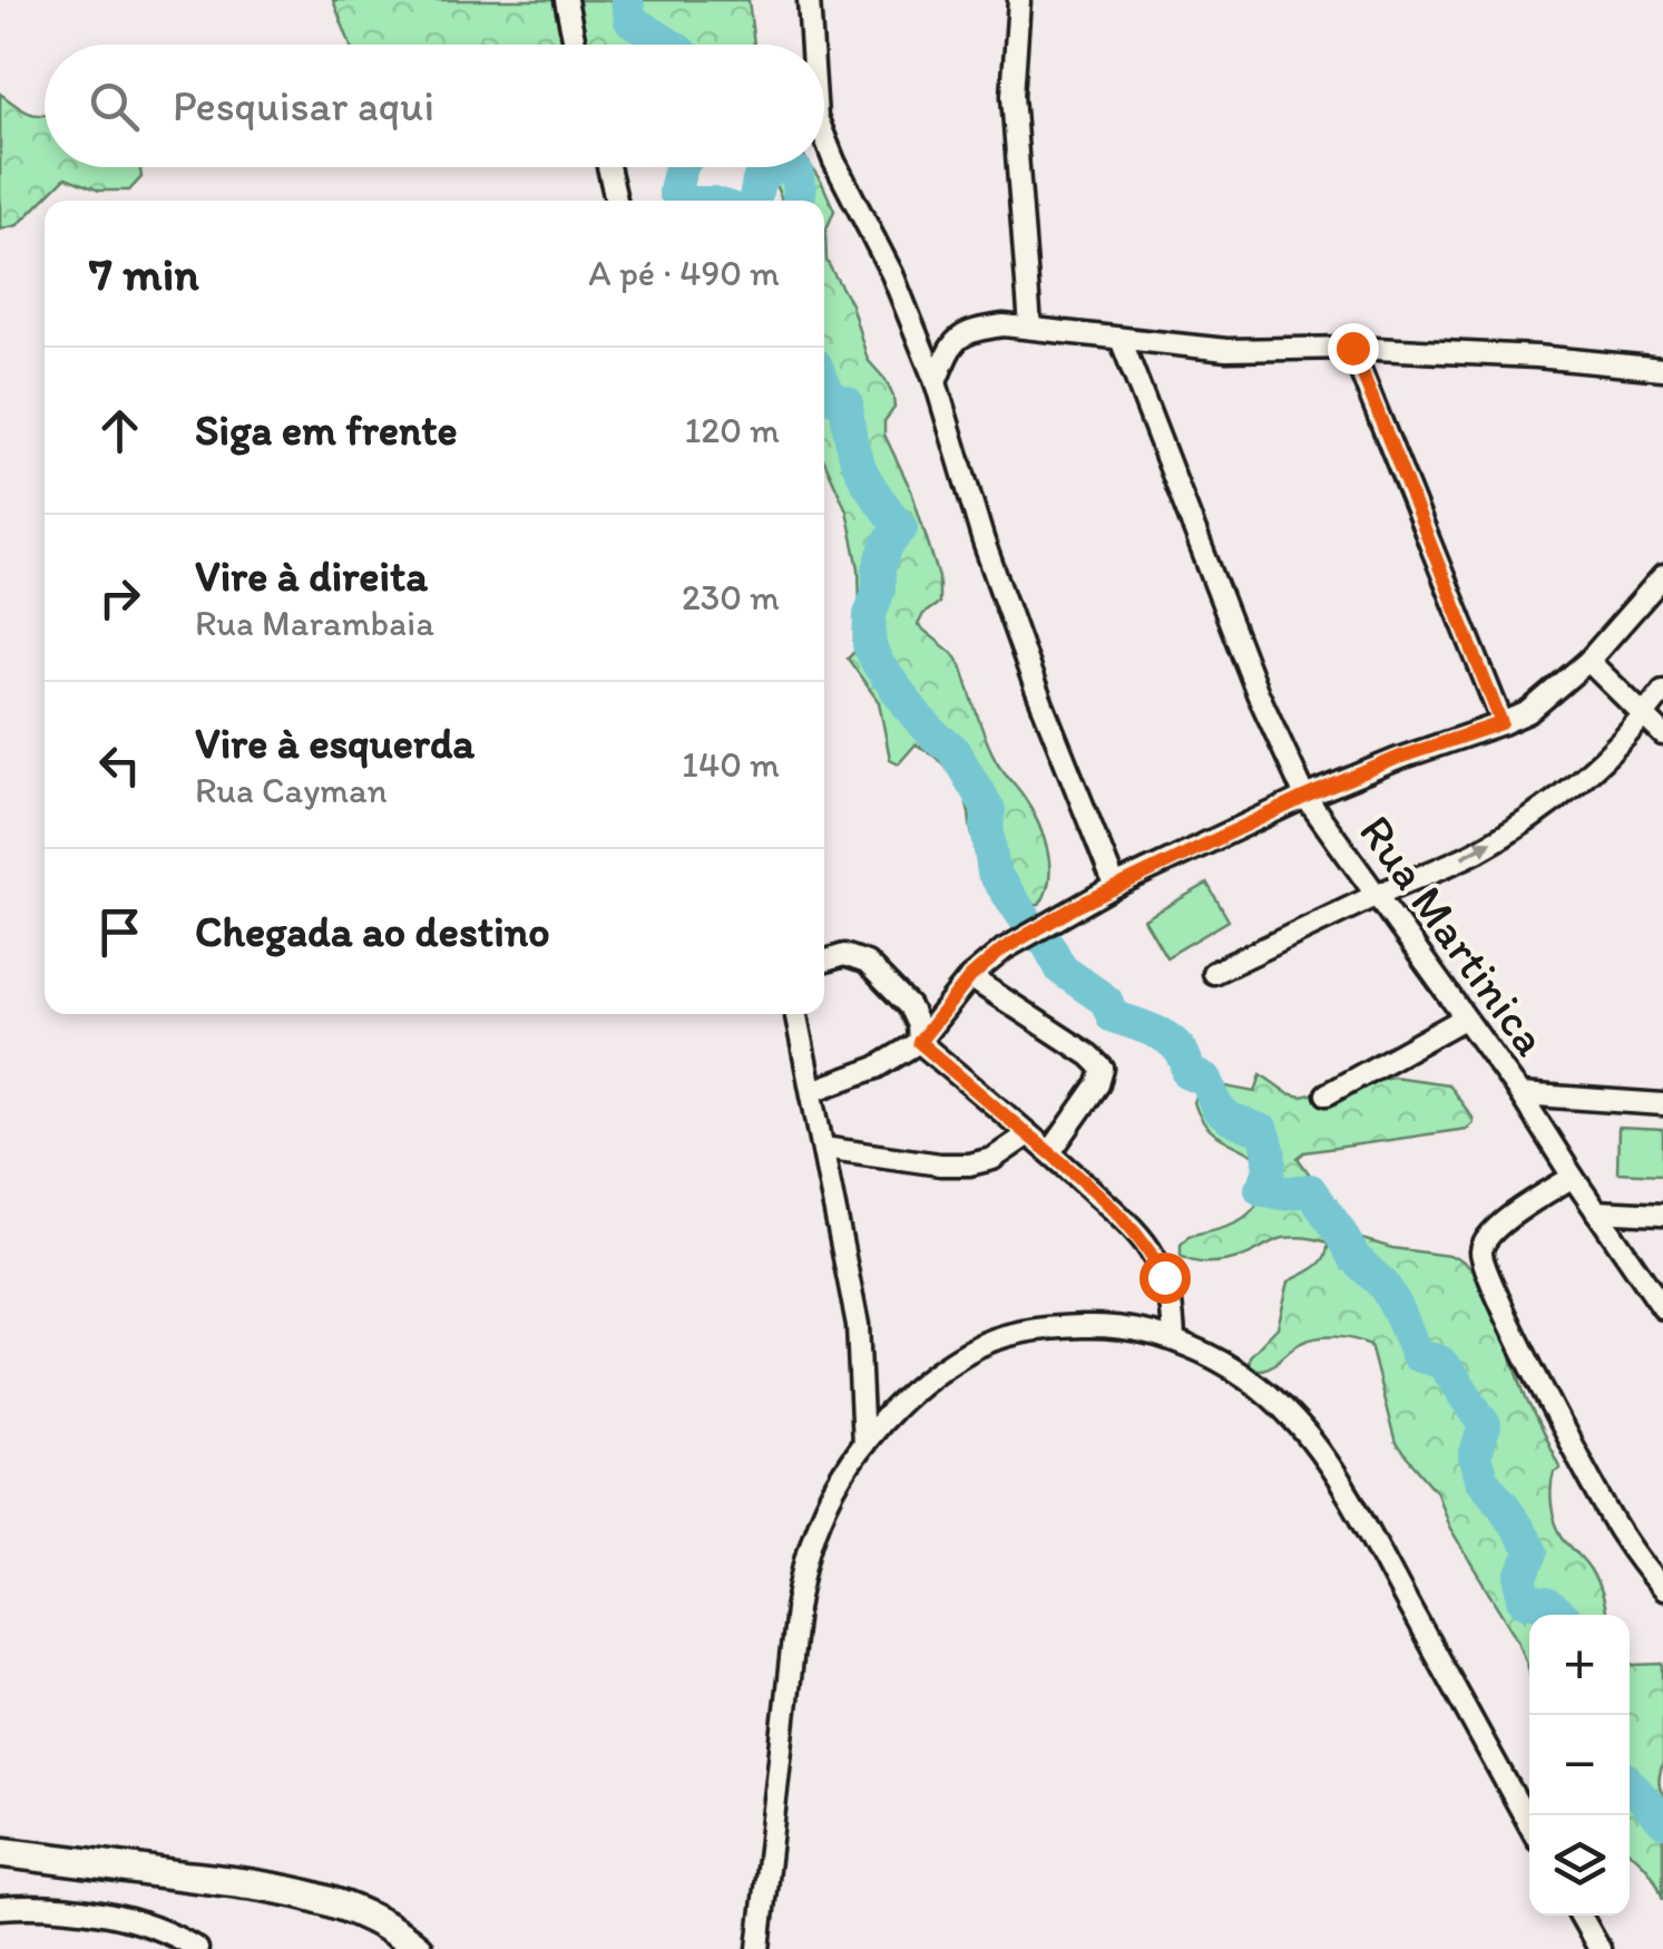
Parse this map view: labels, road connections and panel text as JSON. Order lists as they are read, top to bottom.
{
  "streets": {
    "street": ["Rua Martinica"]
  },
  "page": {
    "search": "Pesquisar aqui",
    "heading": ["7 min", "A pé · 490 m"],
    "list": [
      ["Siga em frente", "120 m"],
      ["Vire à direita", "Rua Marambaia", "230 m"],
      ["Vire à esquerda", "Rua Cayman", "140 m"],
      "Chegada ao destino"
    ],
    "map_buttons": ["+", "−"]
  }
}
